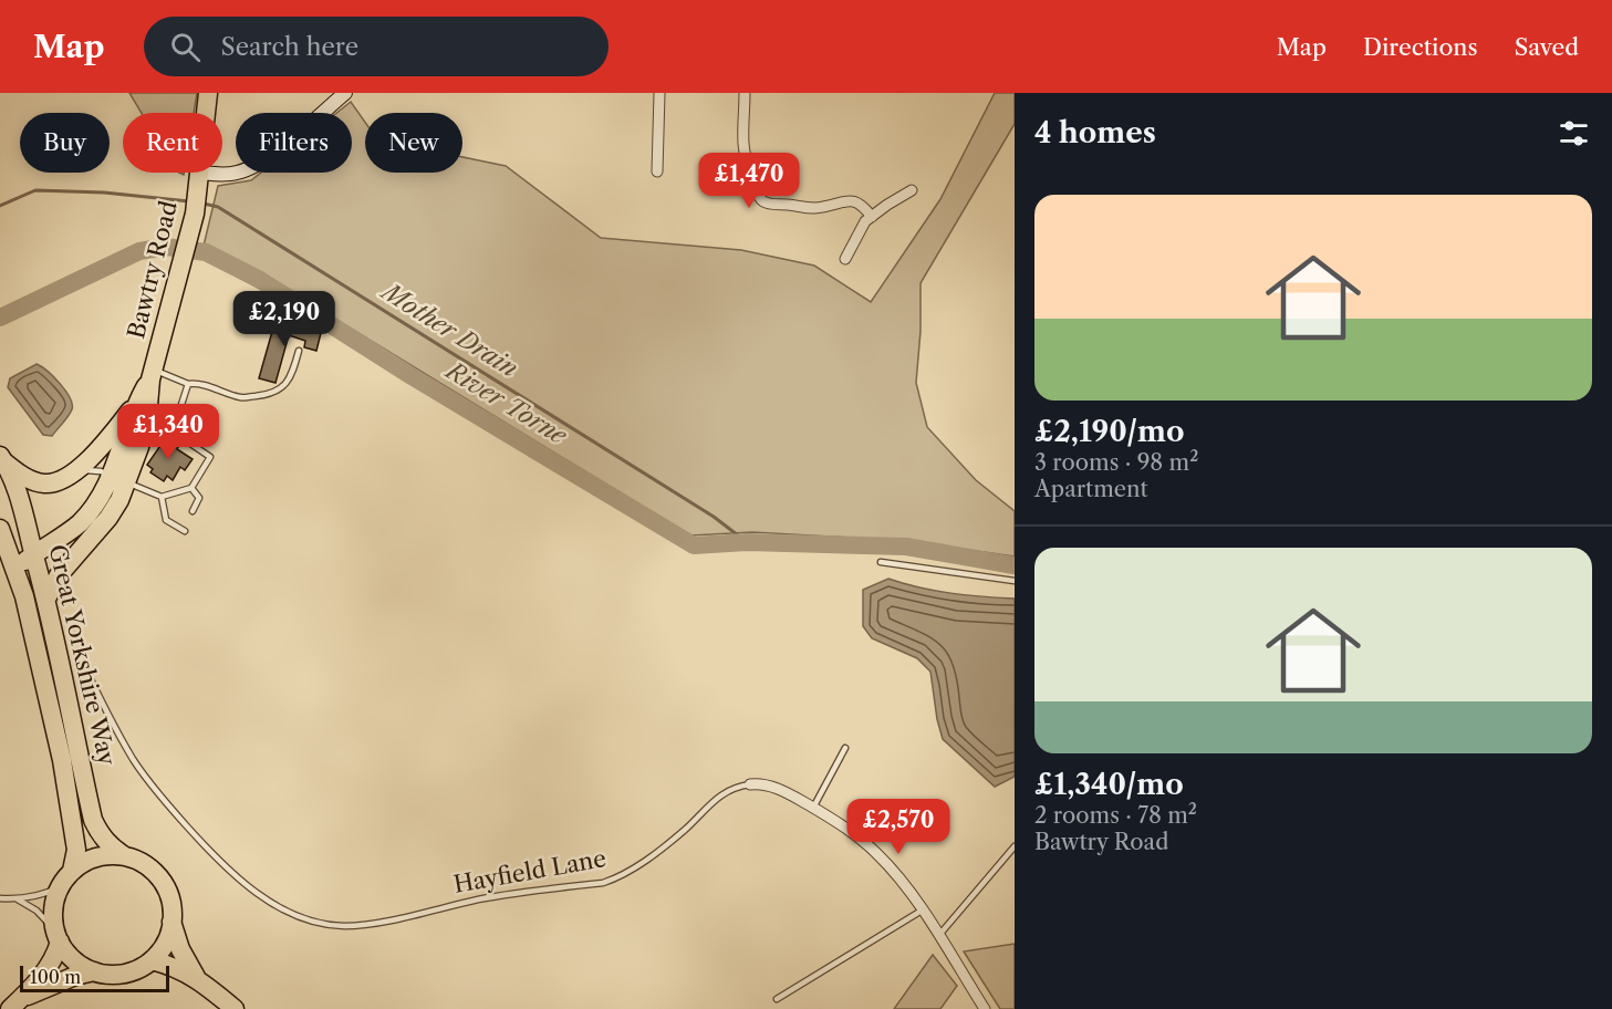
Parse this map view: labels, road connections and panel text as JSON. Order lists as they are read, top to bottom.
{
  "streets": {
    "highway": ["Bawtry Road", "Great Yorkshire Way"],
    "street": ["Hayfield Lane"]
  },
  "crossings": [
    ["Bawtry Road", "Great Yorkshire Way"]
  ],
  "water": ["Mother Drain", "River Torne"],
  "scale_bar": "100 m",
  "page": {
    "header": "Map",
    "search": "Search here",
    "nav": ["Map", "Directions", "Saved"],
    "heading": "4 homes",
    "chip": [
      "Buy",
      "Rent",
      "Filters",
      "New"
    ],
    "price": [
      "£1,470",
      "£2,190",
      "£1,340",
      "£2,570"
    ],
    "list": [
      {
        "name": "£2,190/mo",
        "note": "3 rooms · 98 m² · Apartment"
      },
      {
        "name": "£1,340/mo",
        "note": "2 rooms · 78 m² · Bawtry Road"
      }
    ],
    "scale": "100 m"
  }
}
